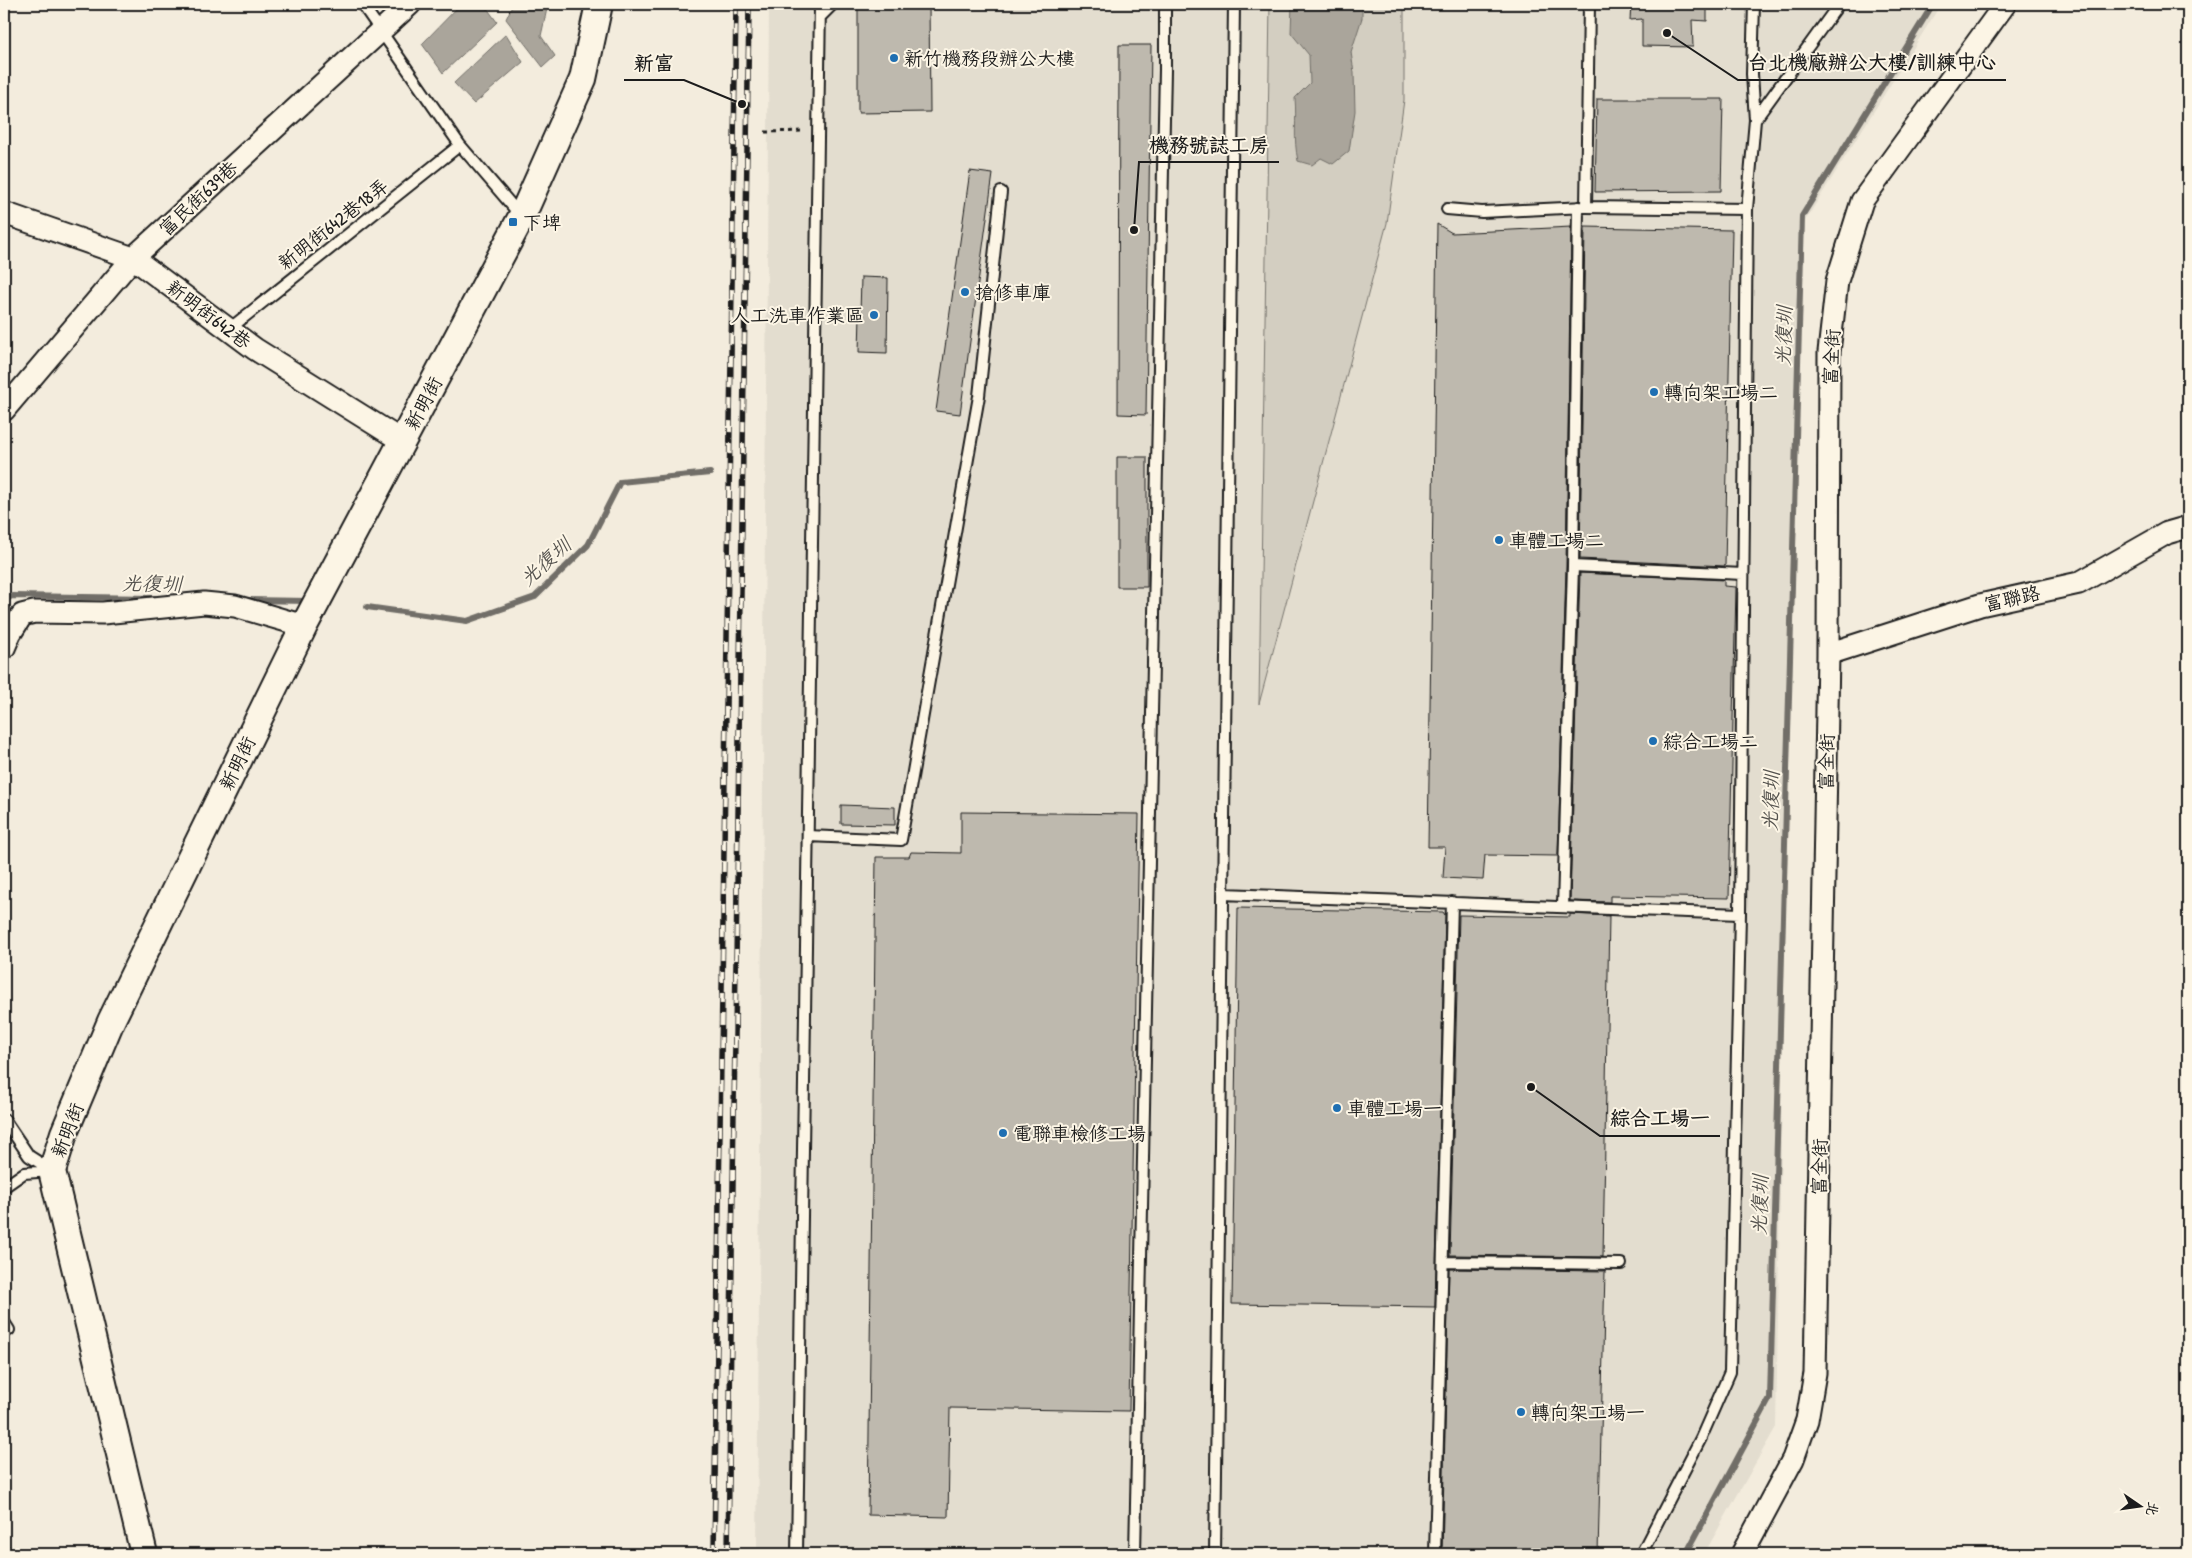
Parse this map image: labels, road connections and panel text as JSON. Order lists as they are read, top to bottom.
{
  "streets": {
    "street": [
      "富民街639巷",
      "新明街642巷",
      "富全街",
      "新明街",
      "富聯路"
    ],
    "lane": ["新明街642巷18弄"]
  },
  "crossings": [
    ["富民街639巷", "新明街642巷"],
    ["新明街642巷18弄", "新明街642巷"],
    ["新明街642巷", "新明街"],
    ["富全街", "富聯路"]
  ],
  "water": ["光復圳"],
  "places": {
    "other": [
      "台北機廠辦公大樓/訓練中心",
      "新竹機務段辦公大樓",
      "新富",
      "機務號誌工房",
      "搶修車庫",
      "人工洗車作業區",
      "轉向架工場二",
      "車體工場二",
      "綜合工場二",
      "綜合工場一",
      "車體工場一",
      "電聯車檢修工場",
      "轉向架工場一"
    ],
    "transit": ["下埤"]
  },
  "north": "right"
}
